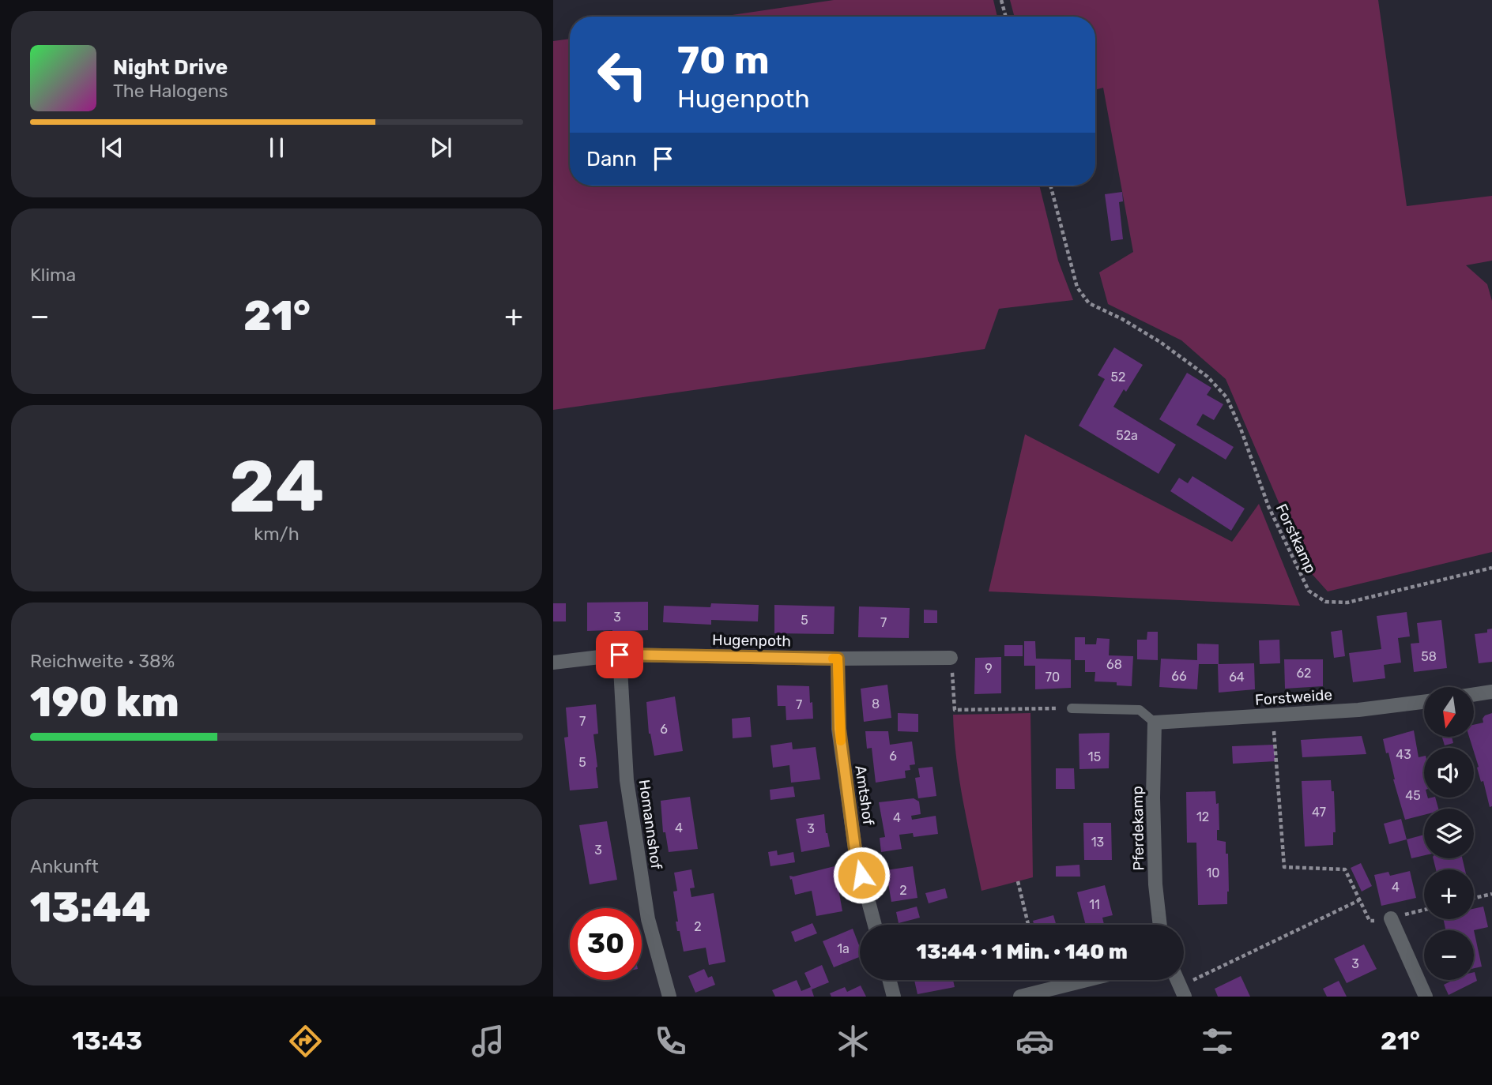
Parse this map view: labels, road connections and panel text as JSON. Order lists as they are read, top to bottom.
{
  "streets": {
    "street": [
      "Hugenpoth",
      "Forstweide",
      "Amtshof",
      "Homannshof",
      "Pferdekamp"
    ],
    "path": ["Forstkamp"]
  },
  "crossings": [
    ["Hugenpoth", "Amtshof"],
    ["Hugenpoth", "Homannshof"],
    ["Forstweide", "Pferdekamp"]
  ],
  "house_numbers": [
    "52",
    "52a",
    "3",
    "5",
    "7",
    "58",
    "68",
    "9",
    "62",
    "66",
    "70",
    "64",
    "8",
    "7",
    "7",
    "6",
    "43",
    "6",
    "15",
    "5",
    "45",
    "47",
    "12",
    "4",
    "4",
    "3",
    "13",
    "3",
    "10",
    "4",
    "2",
    "11",
    "2",
    "1a",
    "3"
  ],
  "north": "bottom",
  "page": {
    "turn": ["70 m", "Hugenpoth"],
    "song": ["Night Drive", "The Halogens"],
    "then": "Dann",
    "tile": [
      "Klima",
      ["24", "km/h"],
      ["Reichweite · 38%", "190 km"],
      ["Ankunft", "13:44"]
    ],
    "heat": ["−", "21°", "+"],
    "map_buttons": ["+", "−"],
    "limit": "30",
    "trip": "13:44 · 1 Min. · 140 m",
    "tabs": ["13:43", "21°"]
  }
}
